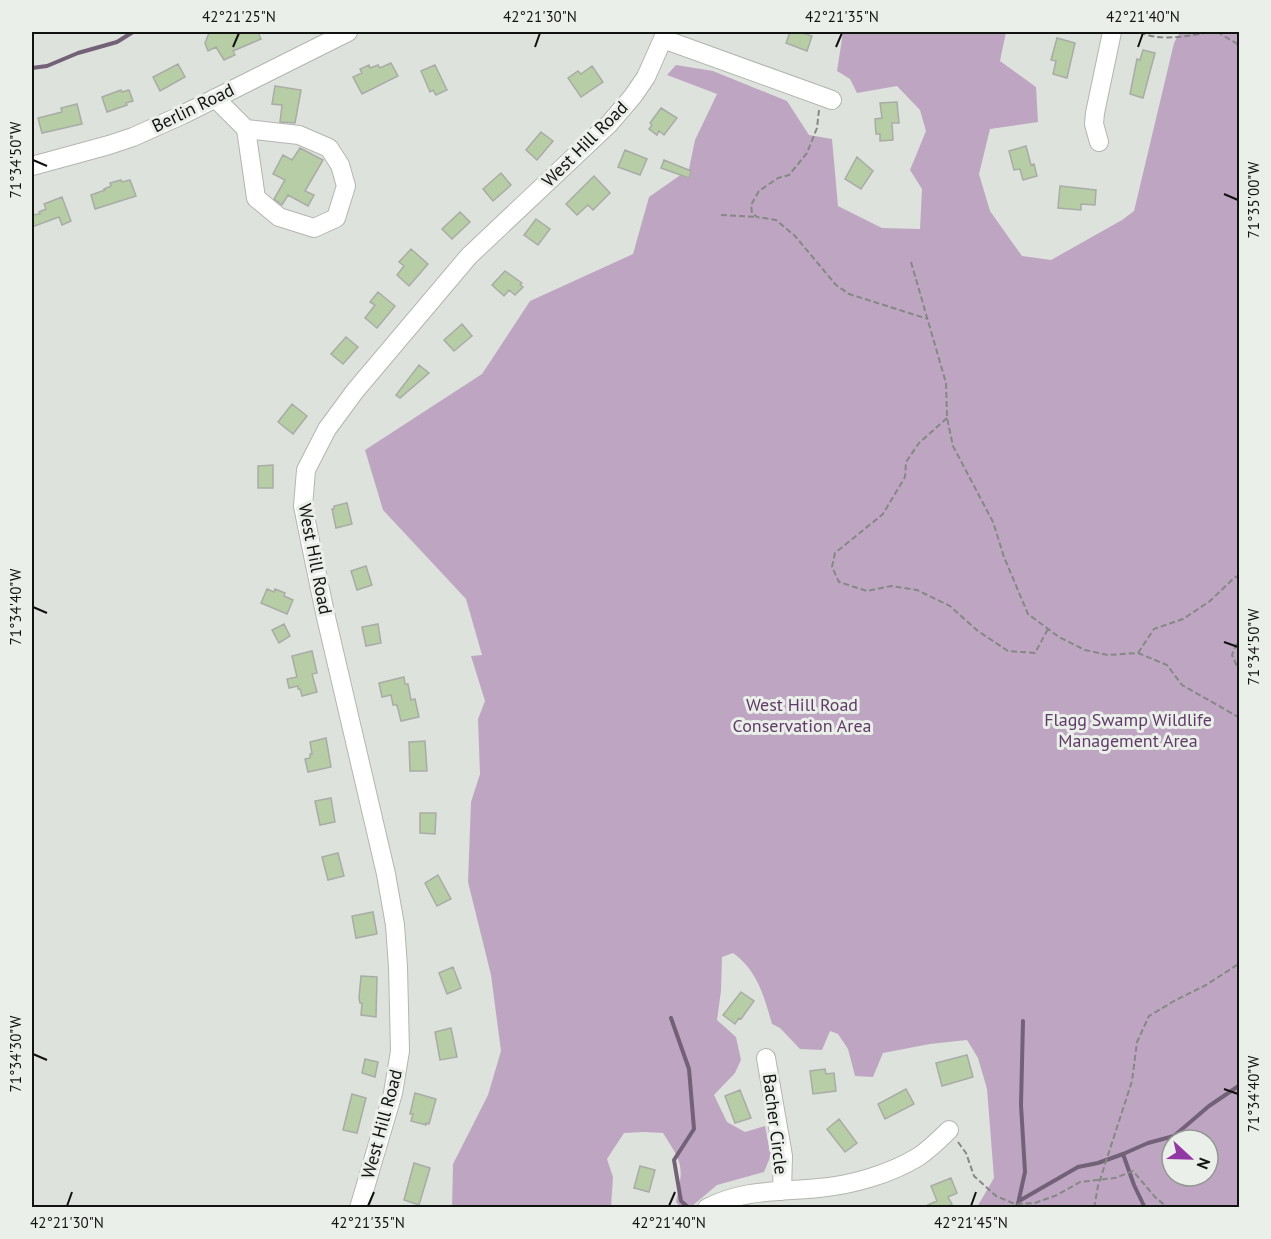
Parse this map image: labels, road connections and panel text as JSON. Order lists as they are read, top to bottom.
{
  "streets": {
    "street": ["Berlin Road", "West Hill Road", "Bacher Circle"]
  },
  "parks": ["West Hill Road Conservation Area", "Flagg Swamp Wildlife Management Area"],
  "north": "right",
  "coordinates": [
    "42°21'25\"N",
    "42°21'30\"N",
    "42°21'35\"N",
    "42°21'40\"N",
    "71°34'50\"W",
    "71°35'00\"W",
    "71°34'40\"W",
    "71°34'30\"W",
    "42°21'45\"N"
  ]
}
